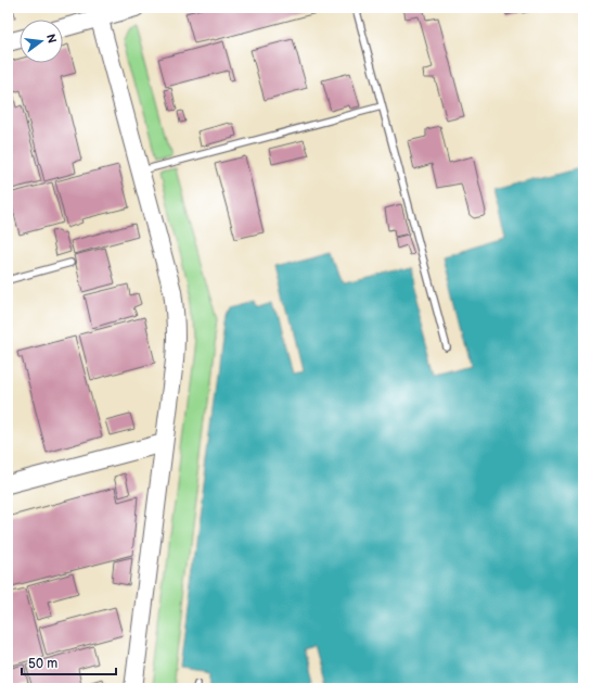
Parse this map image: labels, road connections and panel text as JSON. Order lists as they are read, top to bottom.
{
  "scale_bar": "50 m",
  "north": "right"
}
